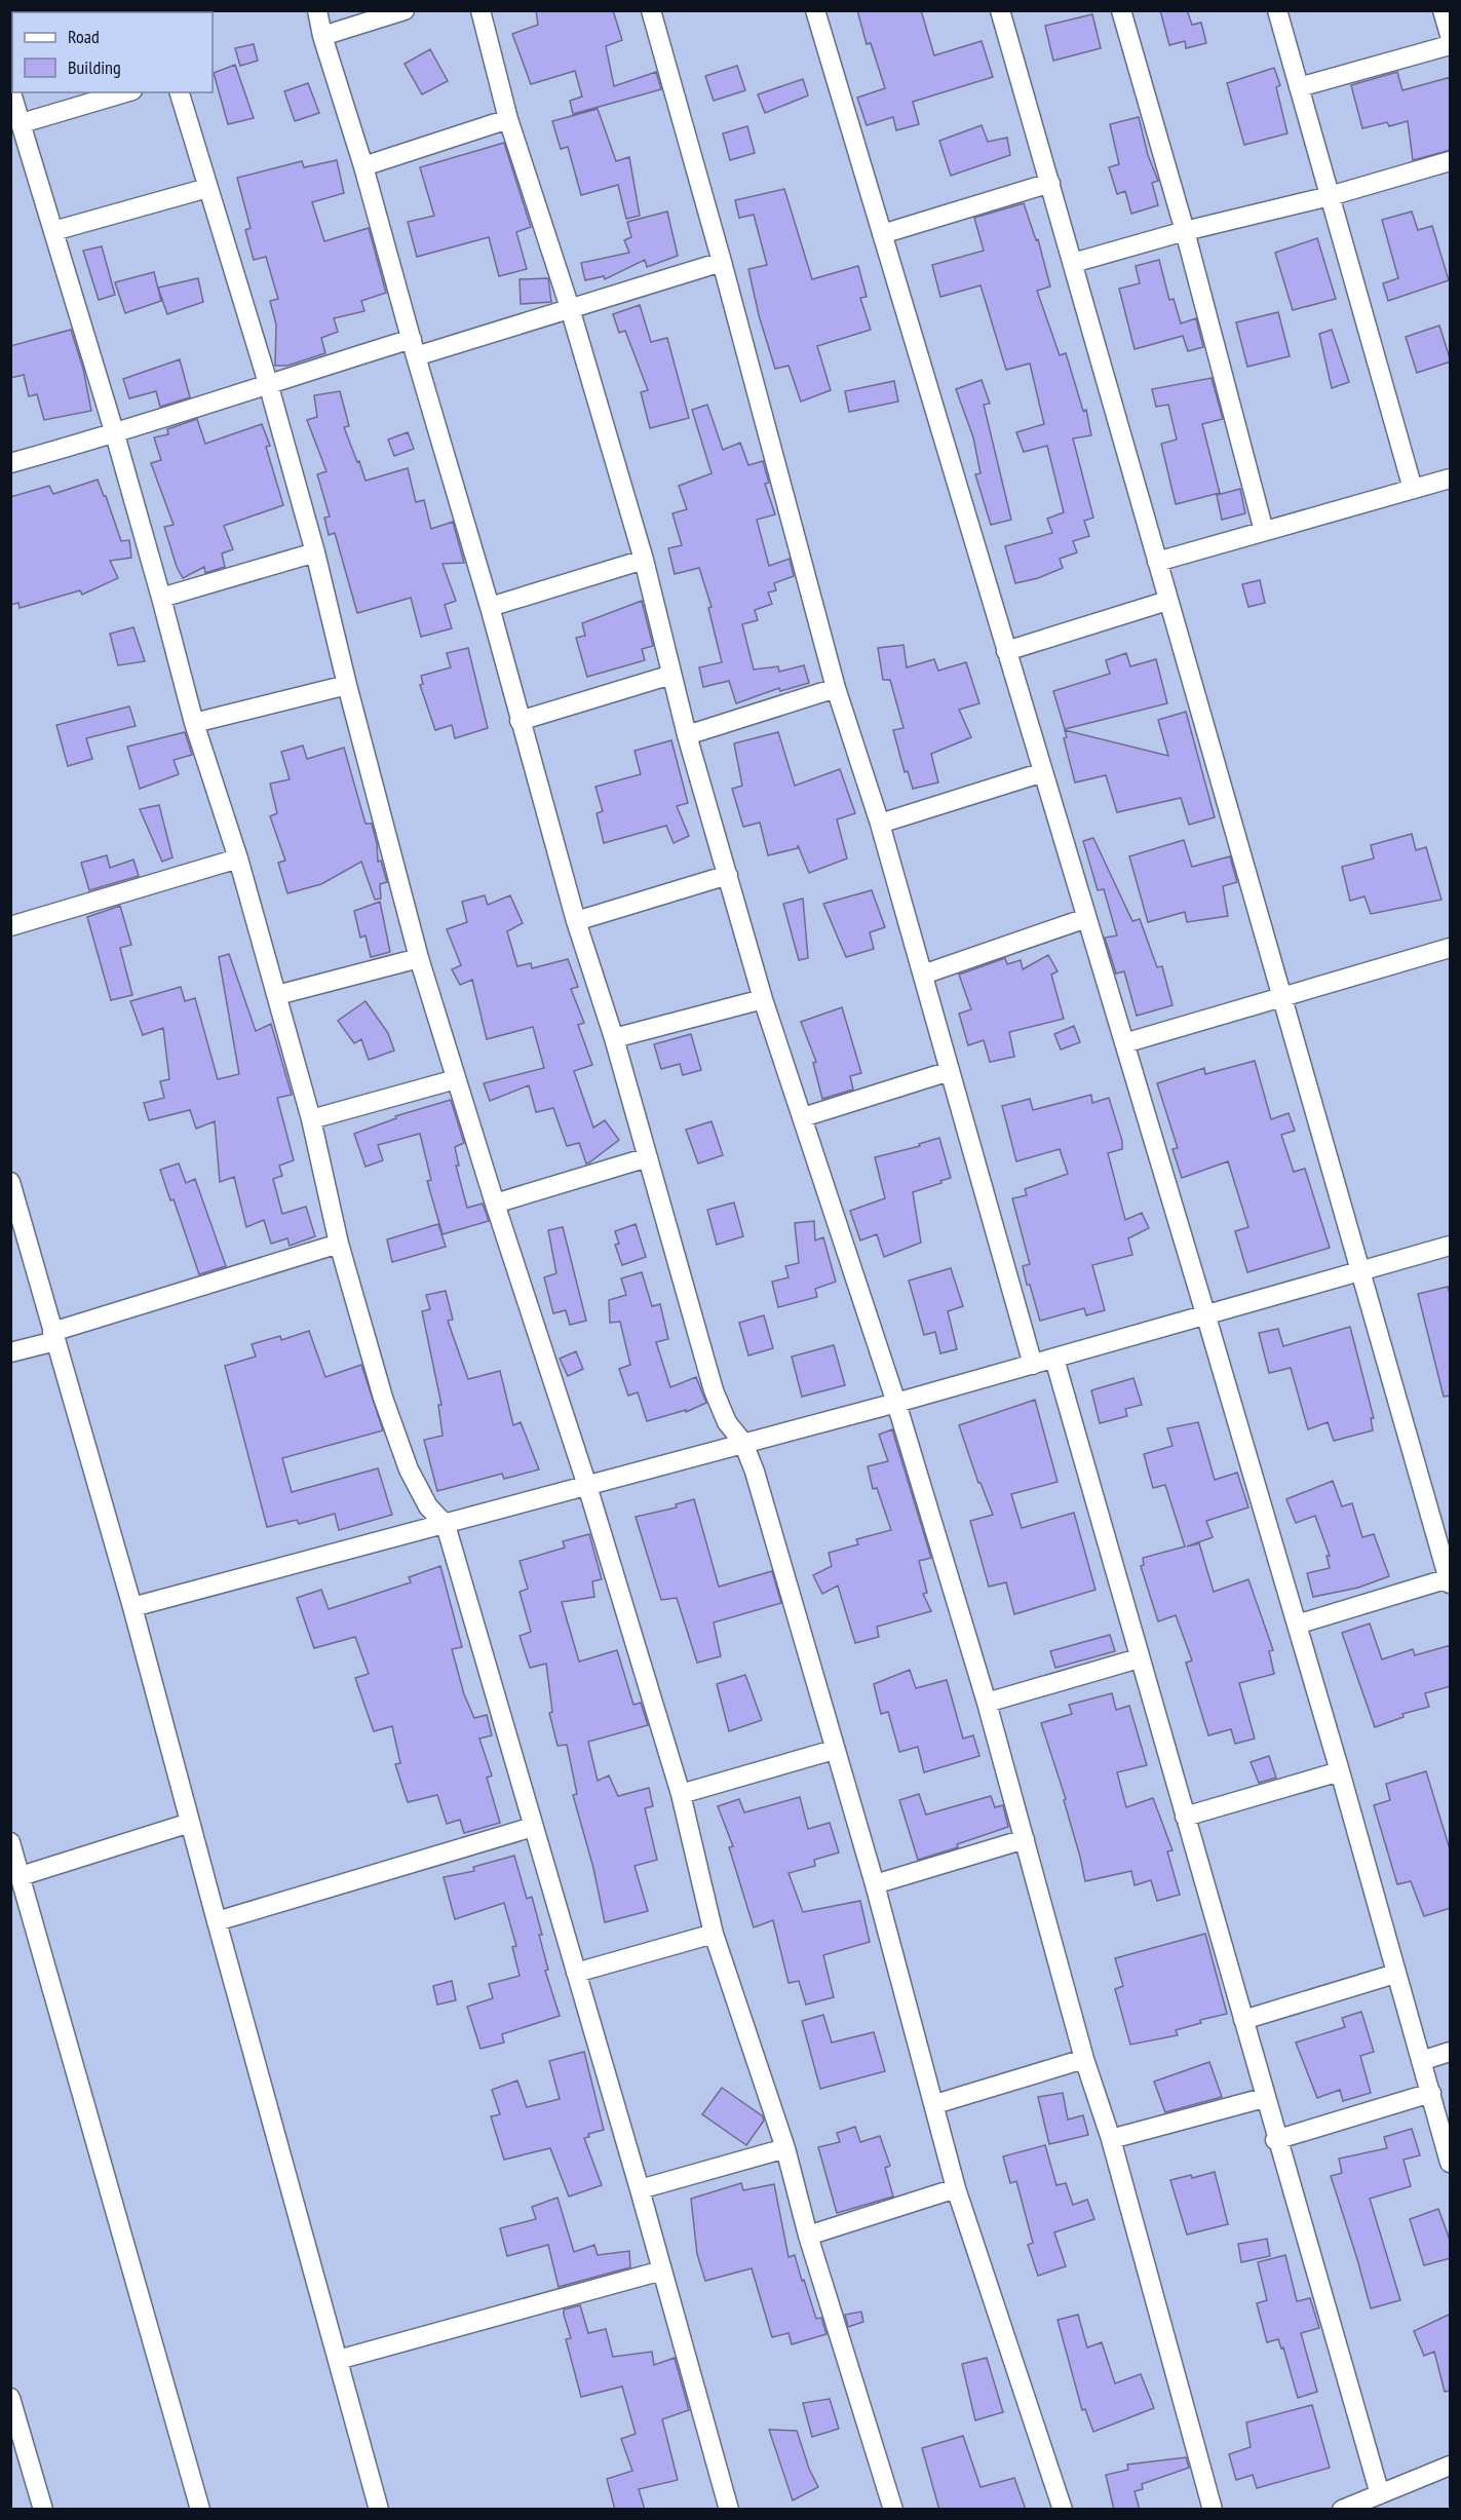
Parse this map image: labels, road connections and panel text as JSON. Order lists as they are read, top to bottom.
{
  "legend": ["Road", "Building"]
}
